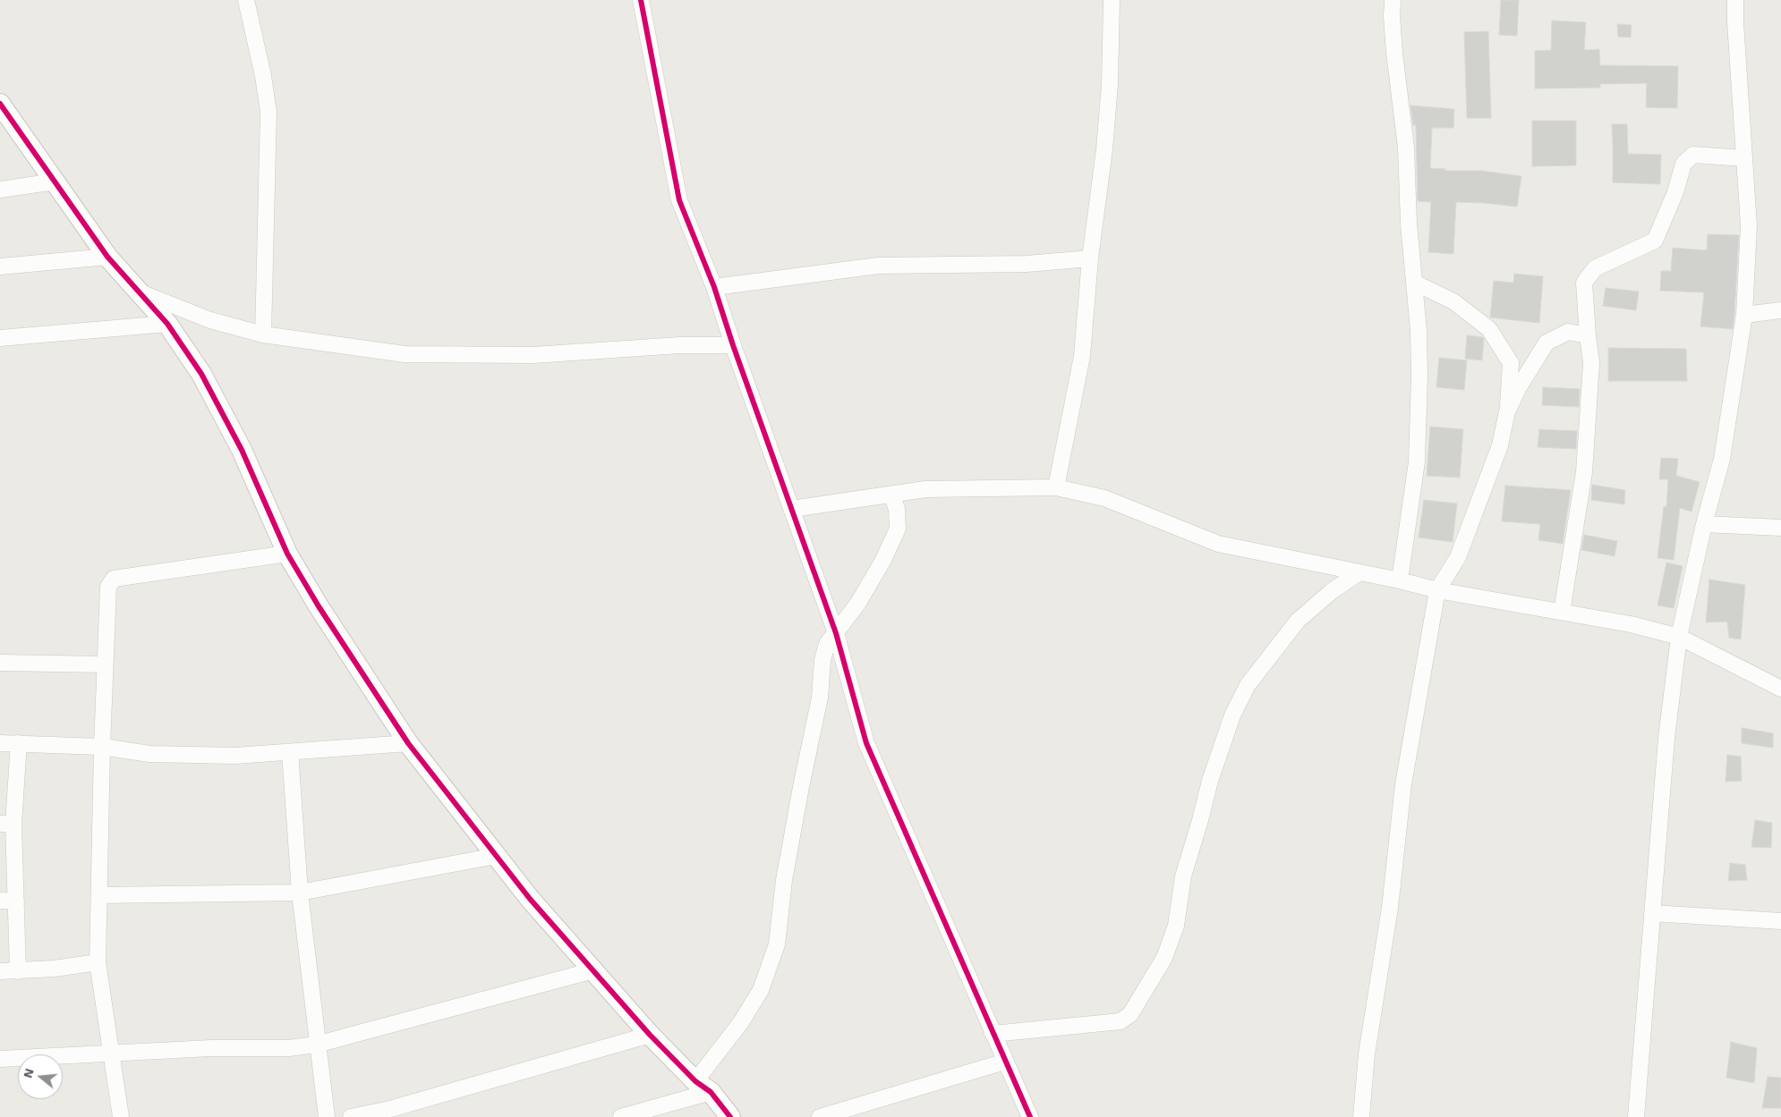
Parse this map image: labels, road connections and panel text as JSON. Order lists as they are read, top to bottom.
{
  "north": "left"
}
